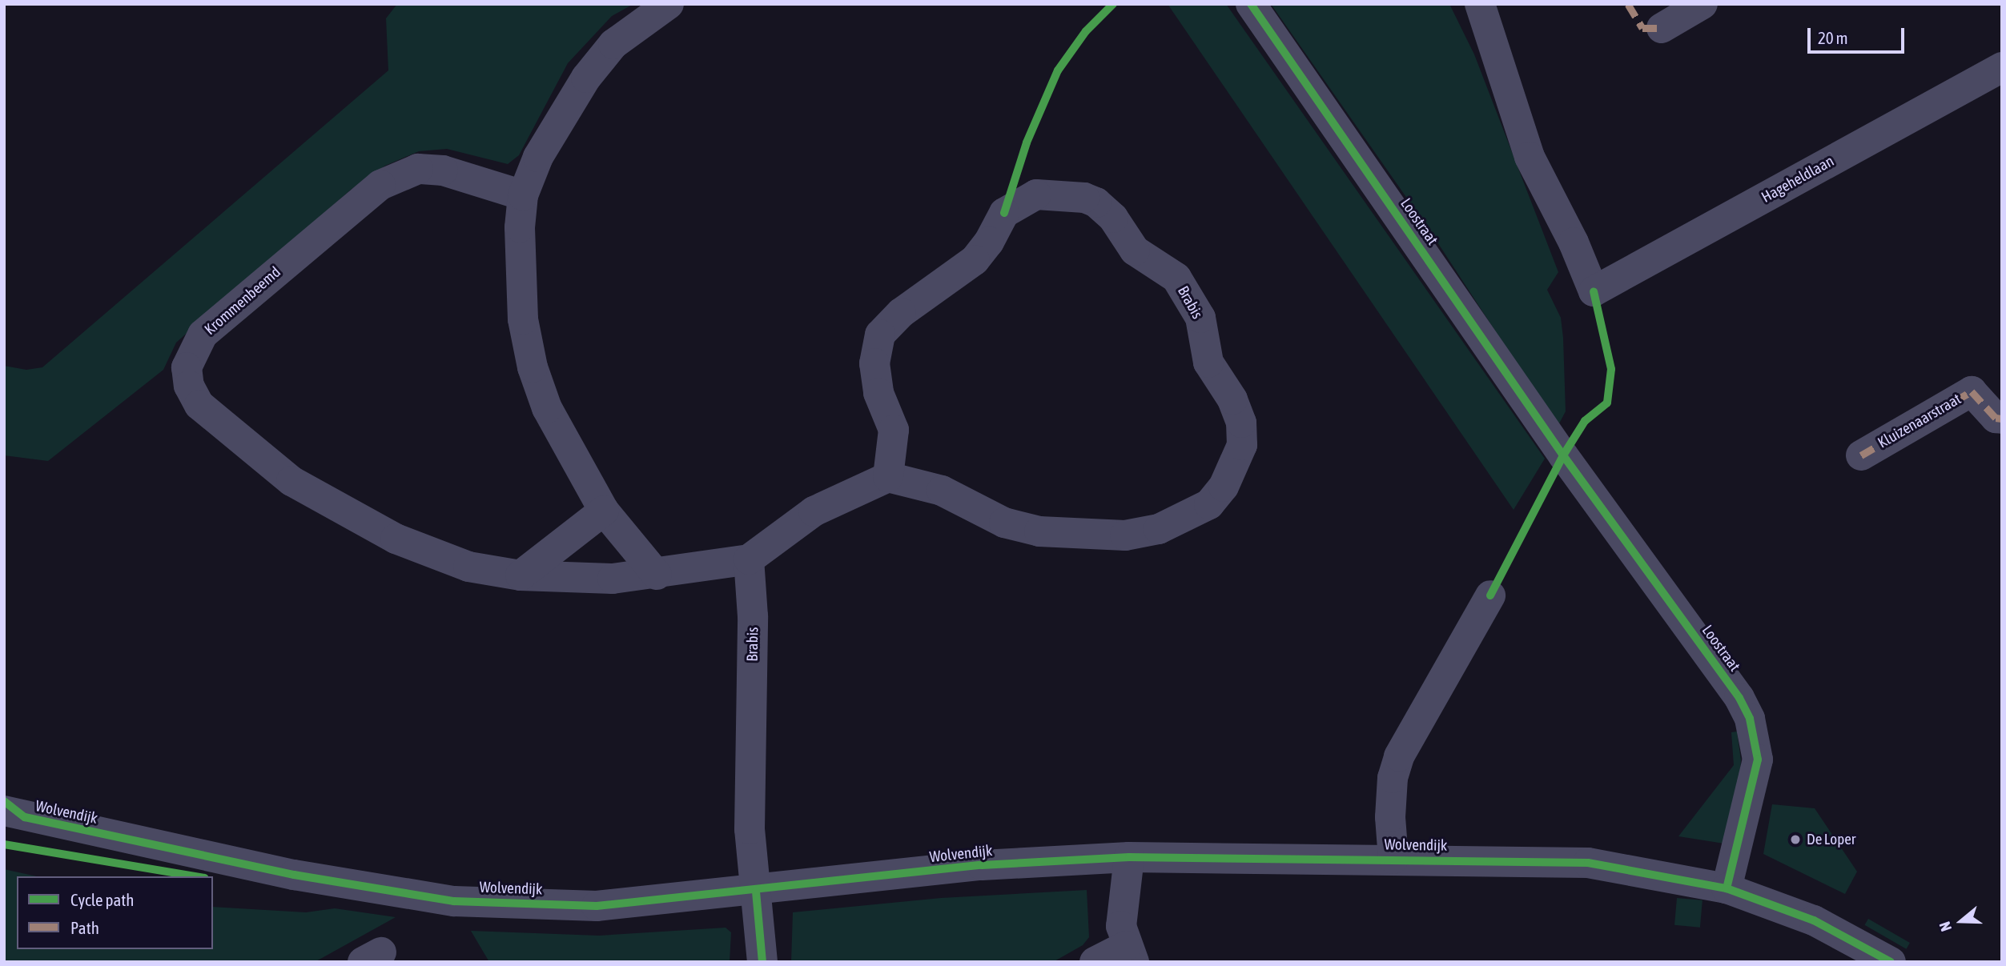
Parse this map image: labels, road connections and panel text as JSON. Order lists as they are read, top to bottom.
{
  "streets": {
    "street": [
      "Hageheldlaan",
      "Loostraat",
      "Krommenbeemd",
      "Brabis",
      "Kluizenaarstraat",
      "Wolvendijk"
    ]
  },
  "crossings": [
    ["Loostraat", "Wolvendijk"],
    ["Krommenbeemd", "Brabis"],
    ["Brabis", "Wolvendijk"]
  ],
  "places": ["De Loper"],
  "legend": ["Cycle path", "Path"],
  "scale_bar": "20 m",
  "north": "left"
}
